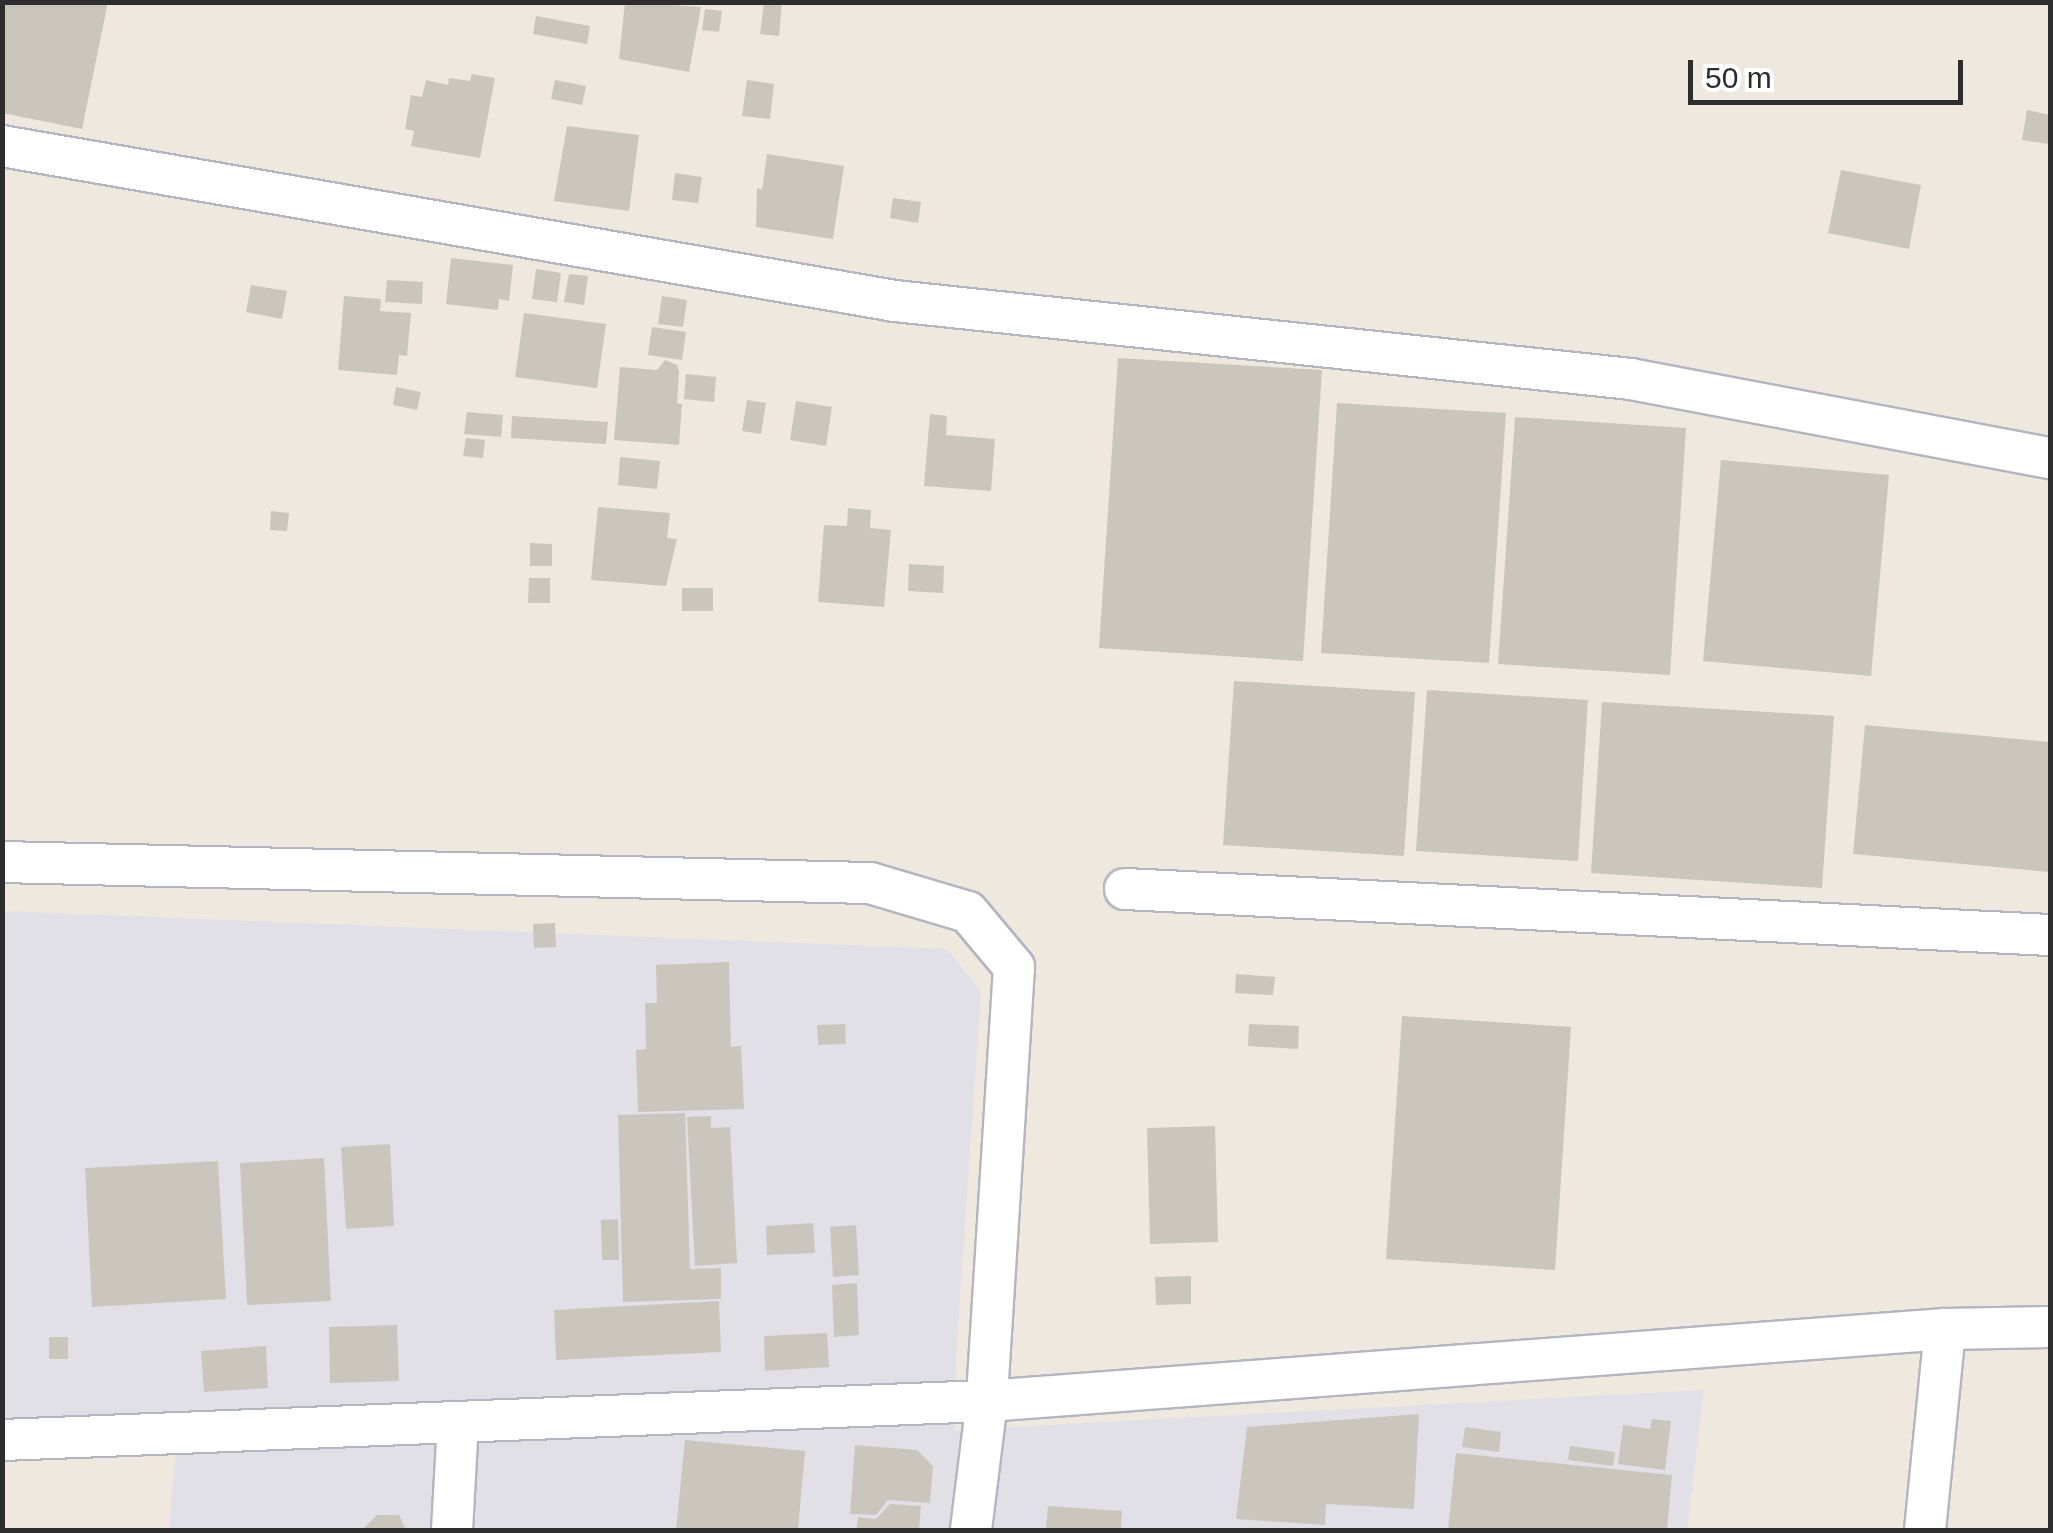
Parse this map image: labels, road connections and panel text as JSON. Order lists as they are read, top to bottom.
{
  "scale_bar": "50 m"
}
